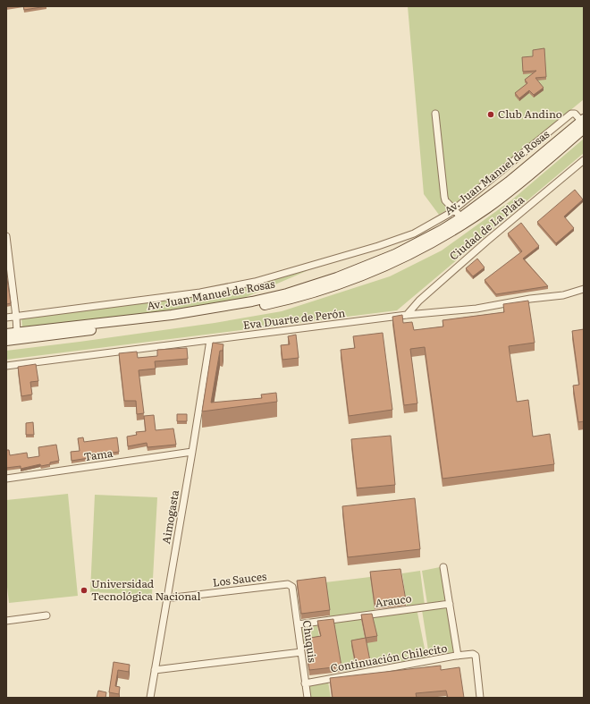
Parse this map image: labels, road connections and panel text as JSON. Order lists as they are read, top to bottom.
{
  "streets": {
    "main road": ["Av. Juan Manuel de Rosas"],
    "street": [
      "Ciudad de La Plata",
      "Eva Duarte de Perón",
      "Tama",
      "Aimogasta",
      "Los Sauces",
      "Arauco",
      "Chuquis",
      "Continuación Chilecito"
    ]
  },
  "crossings": [
    ["Ciudad de La Plata", "Eva Duarte de Perón"],
    ["Eva Duarte de Perón", "Aimogasta"],
    ["Tama", "Aimogasta"],
    ["Aimogasta", "Los Sauces"],
    ["Los Sauces", "Chuquis"],
    ["Arauco", "Chuquis"],
    ["Chuquis", "Continuación Chilecito"]
  ],
  "places": ["Club Andino", "Universidad Tecnológica Nacional"]
}
